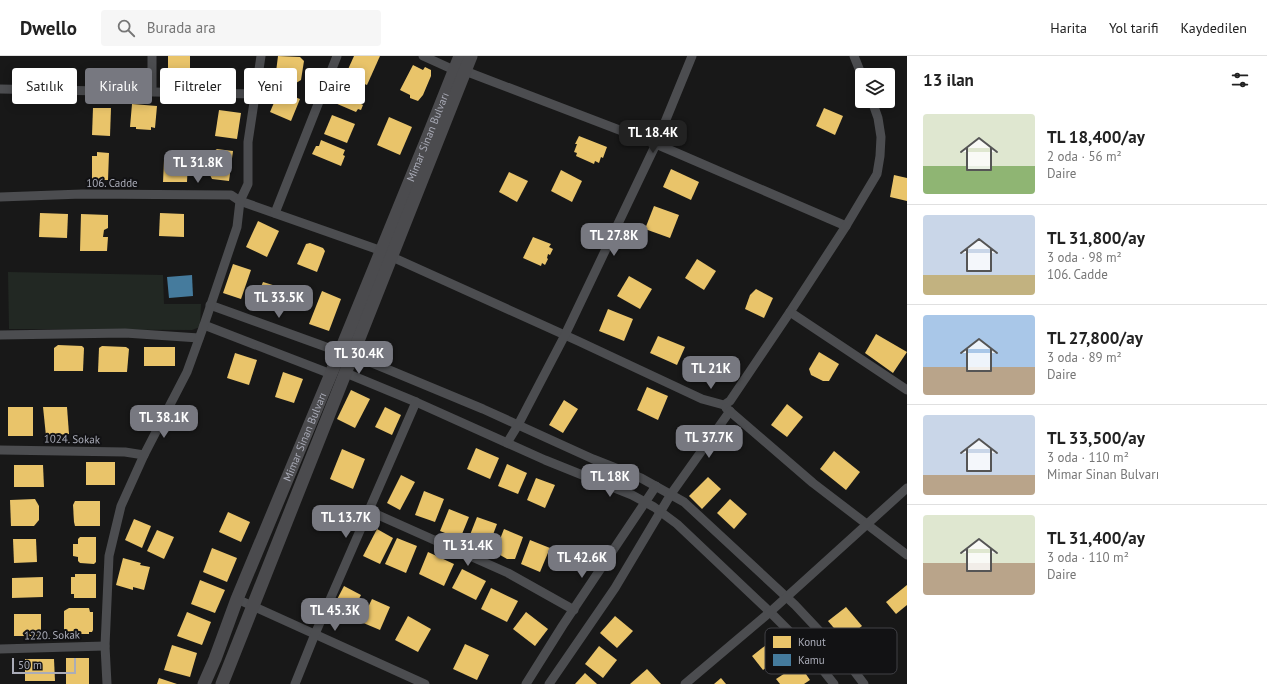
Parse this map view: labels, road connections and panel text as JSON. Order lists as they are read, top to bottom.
{
  "streets": {
    "main road": ["Mimar Sinan Bulvarı"],
    "street": ["106. Cadde", "1024. Sokak", "1220. Sokak"]
  },
  "crossings": [
    ["Mimar Sinan Bulvarı", "106. Cadde"]
  ],
  "legend": ["Konut", "Kamu"],
  "scale_bar": "50 m",
  "page": {
    "header": "Dwello",
    "search": "Burada ara",
    "nav": ["Harita", "Yol tarifi", "Kaydedilen"],
    "heading": "13 ilan",
    "chip": [
      "Satılık",
      "Kiralık",
      "Filtreler",
      "Yeni",
      "Daire"
    ],
    "list": [
      {
        "name": "TL 18,400/ay",
        "note": "2 oda · 56 m² · Daire"
      },
      {
        "name": "TL 31,800/ay",
        "note": "3 oda · 98 m² · 106. Cadde"
      },
      {
        "name": "TL 27,800/ay",
        "note": "3 oda · 89 m² · Daire"
      },
      {
        "name": "TL 33,500/ay",
        "note": "3 oda · 110 m² · Mimar Sinan Bulvarı"
      },
      {
        "name": "TL 31,400/ay",
        "note": "3 oda · 110 m² · Daire"
      }
    ],
    "price": [
      "TL 18.4K",
      "TL 31.8K",
      "TL 27.8K",
      "TL 33.5K",
      "TL 30.4K",
      "TL 21K",
      "TL 38.1K",
      "TL 37.7K",
      "TL 18K",
      "TL 13.7K",
      "TL 31.4K",
      "TL 42.6K",
      "TL 45.3K"
    ],
    "scale": "50 m"
  }
}
